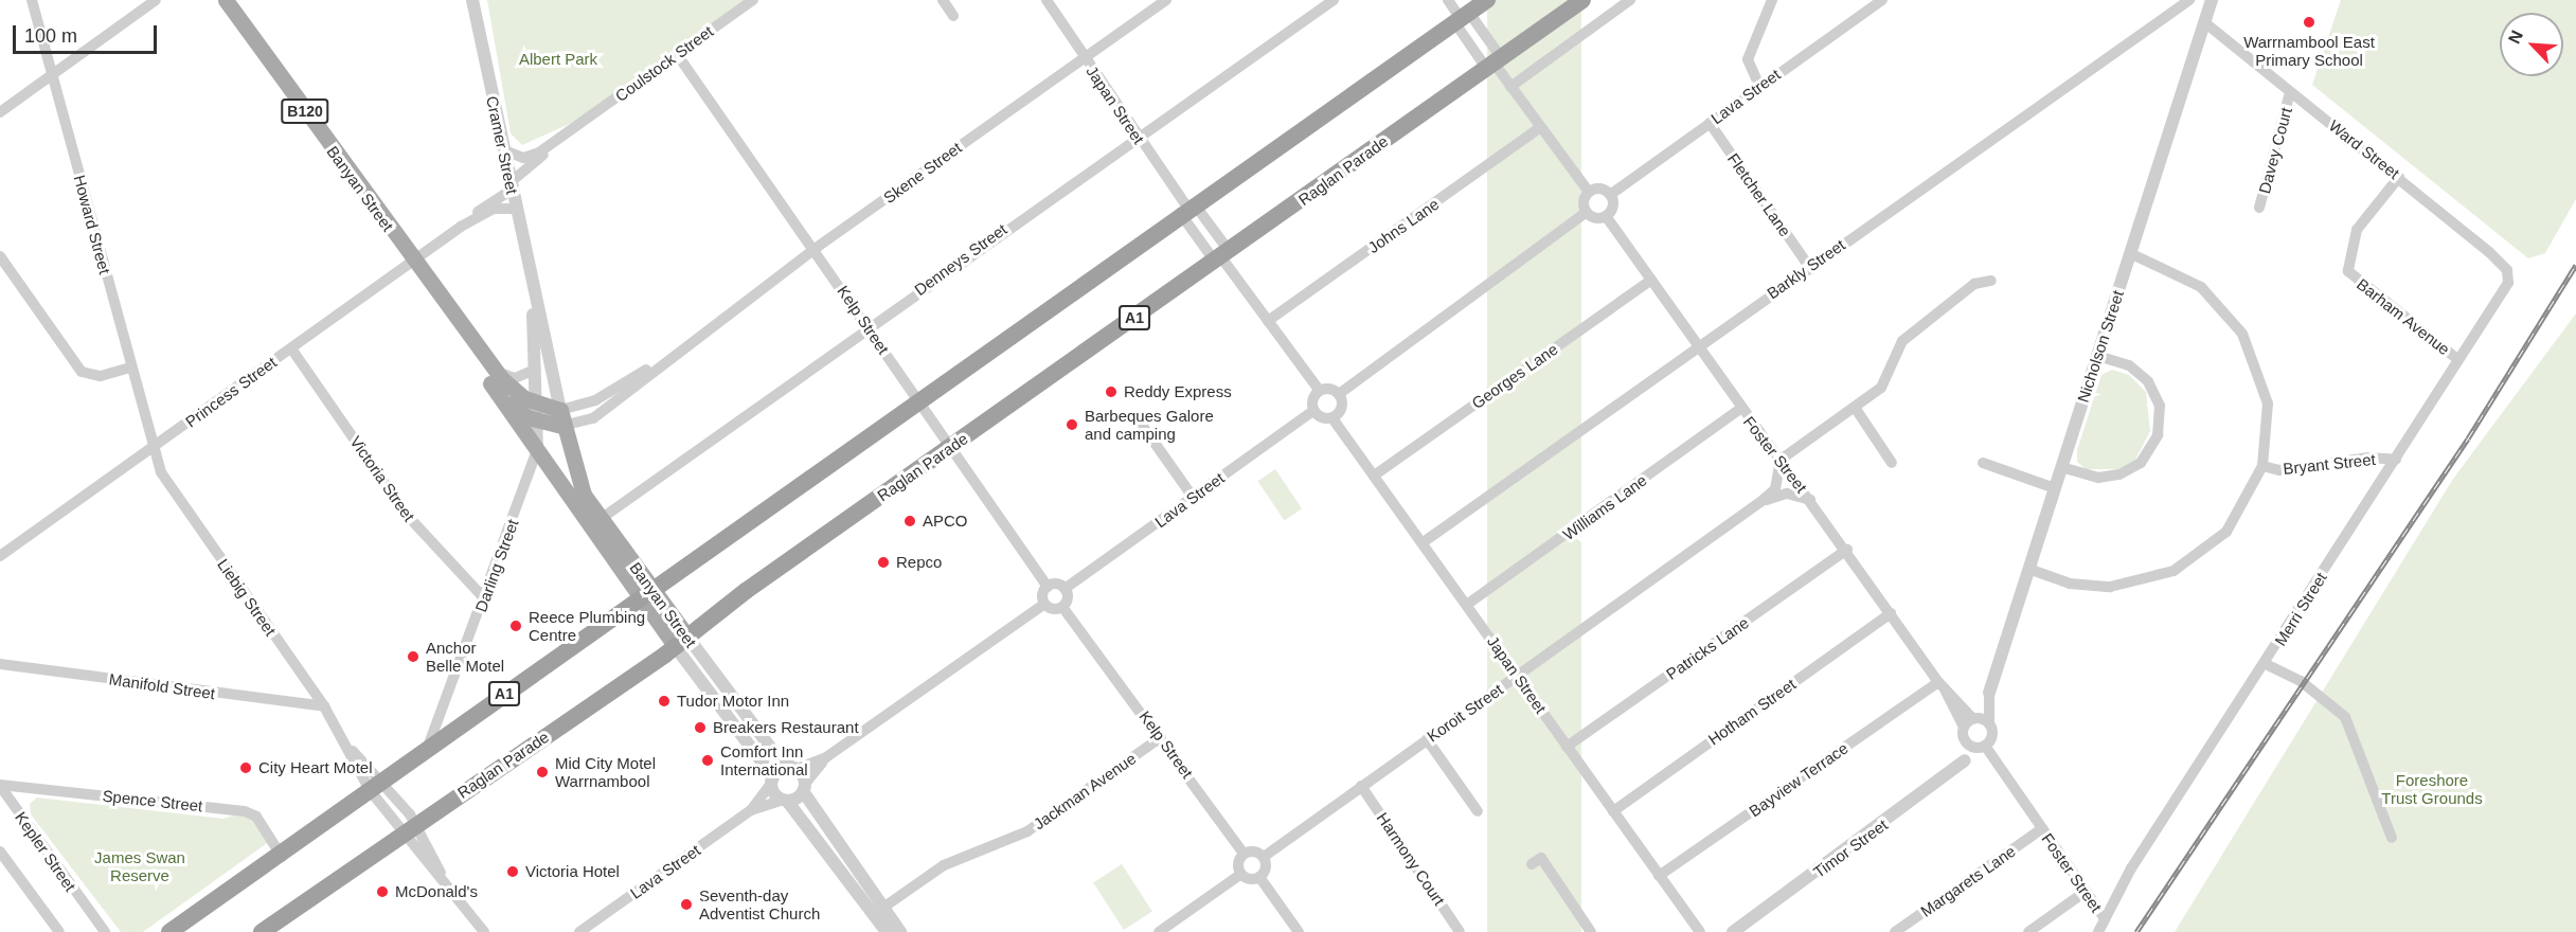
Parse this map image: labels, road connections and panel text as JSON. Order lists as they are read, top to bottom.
{
  "streets": {
    "highway": ["Raglan Parade", "A1"],
    "main road": ["B120", "Banyan Street"],
    "street": [
      "Coulstock Street",
      "Lava Street",
      "Japan Street",
      "Cramer Street",
      "Ward Street",
      "Davey Court",
      "Skene Street",
      "Fletcher Lane",
      "Howard Street",
      "Johns Lane",
      "Denneys Street",
      "Barkly Street",
      "Barham Avenue",
      "Kelp Street",
      "Nicholson Street",
      "Georges Lane",
      "Princess Street",
      "Foster Street",
      "Bryant Street",
      "Victoria Street",
      "Williams Lane",
      "Darling Street",
      "Liebig Street",
      "Merri Street",
      "Patricks Lane",
      "Manifold Street",
      "Hotham Street",
      "Koroit Street",
      "Bayview Terrace",
      "Jackman Avenue",
      "Spence Street",
      "Timor Street",
      "Kepler Street",
      "Harmony Court",
      "Margarets Lane"
    ]
  },
  "crossings": [
    ["Coulstock Street", "Cramer Street"],
    ["Coulstock Street", "Kelp Street"],
    ["Coulstock Street", "Princess Street"],
    ["Lava Street", "Banyan Street"],
    ["Lava Street", "Fletcher Lane"],
    ["Lava Street", "Foster Street"],
    ["Japan Street", "Raglan Parade"],
    ["Japan Street", "Skene Street"],
    ["Japan Street", "Johns Lane"],
    ["Japan Street", "Denneys Street"],
    ["Japan Street", "Barkly Street"],
    ["Japan Street", "A1"],
    ["Japan Street", "Georges Lane"],
    ["Japan Street", "Williams Lane"],
    ["Japan Street", "Patricks Lane"],
    ["Japan Street", "Hotham Street"],
    ["Japan Street", "Koroit Street"],
    ["Japan Street", "Bayview Terrace"],
    ["B120", "Banyan Street"],
    ["B120", "Darling Street"],
    ["Cramer Street", "Skene Street"],
    ["Cramer Street", "Banyan Street"],
    ["Cramer Street", "Princess Street"],
    ["Ward Street", "Davey Court"],
    ["Ward Street", "Barham Avenue"],
    ["Ward Street", "Nicholson Street"],
    ["Ward Street", "Merri Street"],
    ["Raglan Parade", "Banyan Street"],
    ["Raglan Parade", "Kelp Street"],
    ["Raglan Parade", "Liebig Street"],
    ["Skene Street", "Banyan Street"],
    ["Skene Street", "Kelp Street"],
    ["Banyan Street", "Denneys Street"],
    ["Banyan Street", "A1"],
    ["Banyan Street", "Princess Street"],
    ["Banyan Street", "Darling Street"],
    ["Fletcher Lane", "Barkly Street"],
    ["Howard Street", "Princess Street"],
    ["Howard Street", "Liebig Street"],
    ["Denneys Street", "Kelp Street"],
    ["Barkly Street", "Foster Street"],
    ["Barham Avenue", "Merri Street"],
    ["A1", "Kelp Street"],
    ["A1", "Darling Street"],
    ["A1", "Liebig Street"],
    ["A1", "Spence Street"],
    ["Kelp Street", "Jackman Avenue"],
    ["Nicholson Street", "Foster Street"],
    ["Nicholson Street", "Timor Street"],
    ["Georges Lane", "Foster Street"],
    ["Princess Street", "Victoria Street"],
    ["Princess Street", "Liebig Street"],
    ["Foster Street", "Williams Lane"],
    ["Foster Street", "Merri Street"],
    ["Foster Street", "Patricks Lane"],
    ["Foster Street", "Hotham Street"],
    ["Foster Street", "Koroit Street"],
    ["Foster Street", "Bayview Terrace"],
    ["Foster Street", "Timor Street"],
    ["Foster Street", "Margarets Lane"],
    ["Bryant Street", "Merri Street"],
    ["Victoria Street", "Darling Street"],
    ["Liebig Street", "Manifold Street"],
    ["Koroit Street", "Harmony Court"],
    ["Spence Street", "Kepler Street"]
  ],
  "parks": ["Albert Park", "Foreshore Trust Grounds", "James Swan Reserve"],
  "places": [
    "Warrnambool East Primary School",
    "Reddy Express",
    "Barbeques Galore and camping",
    "APCO",
    "Repco",
    "Reece Plumbing Centre",
    "Anchor Belle Motel",
    "Tudor Motor Inn",
    "Breakers Restaurant",
    "Comfort Inn International",
    "City Heart Motel",
    "Mid City Motel Warrnambool",
    "Victoria Hotel",
    "McDonald's",
    "Seventh-day Adventist Church"
  ],
  "scale_bar": "100 m",
  "north": "top left"
}
